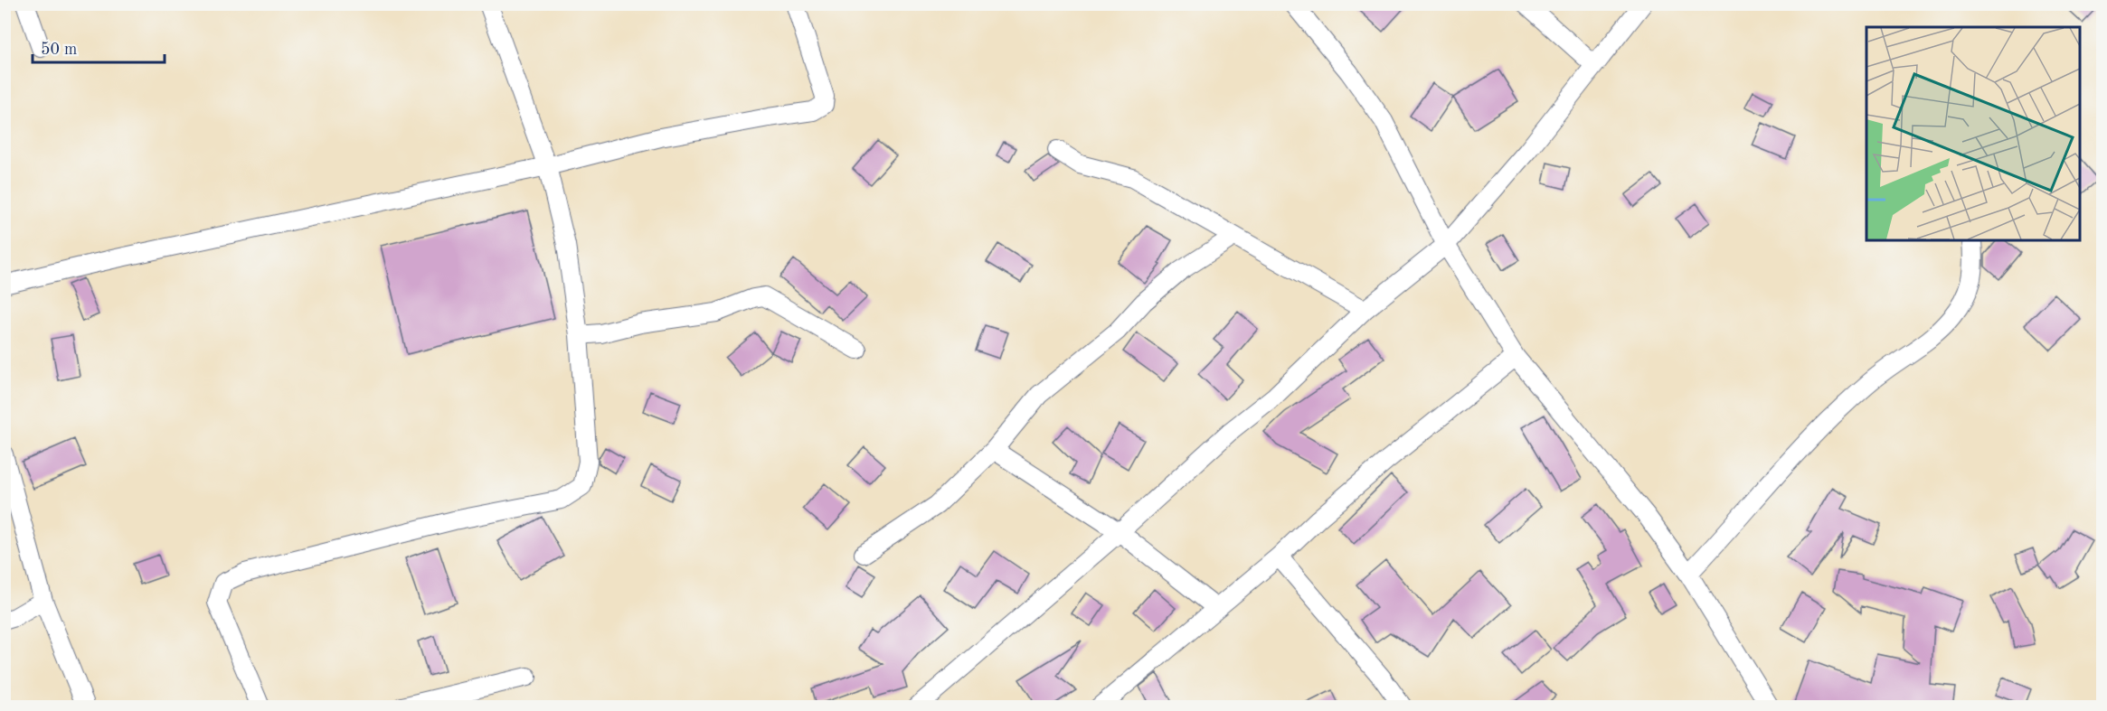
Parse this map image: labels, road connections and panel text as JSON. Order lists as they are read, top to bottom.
{
  "scale_bar": "50 m"
}
